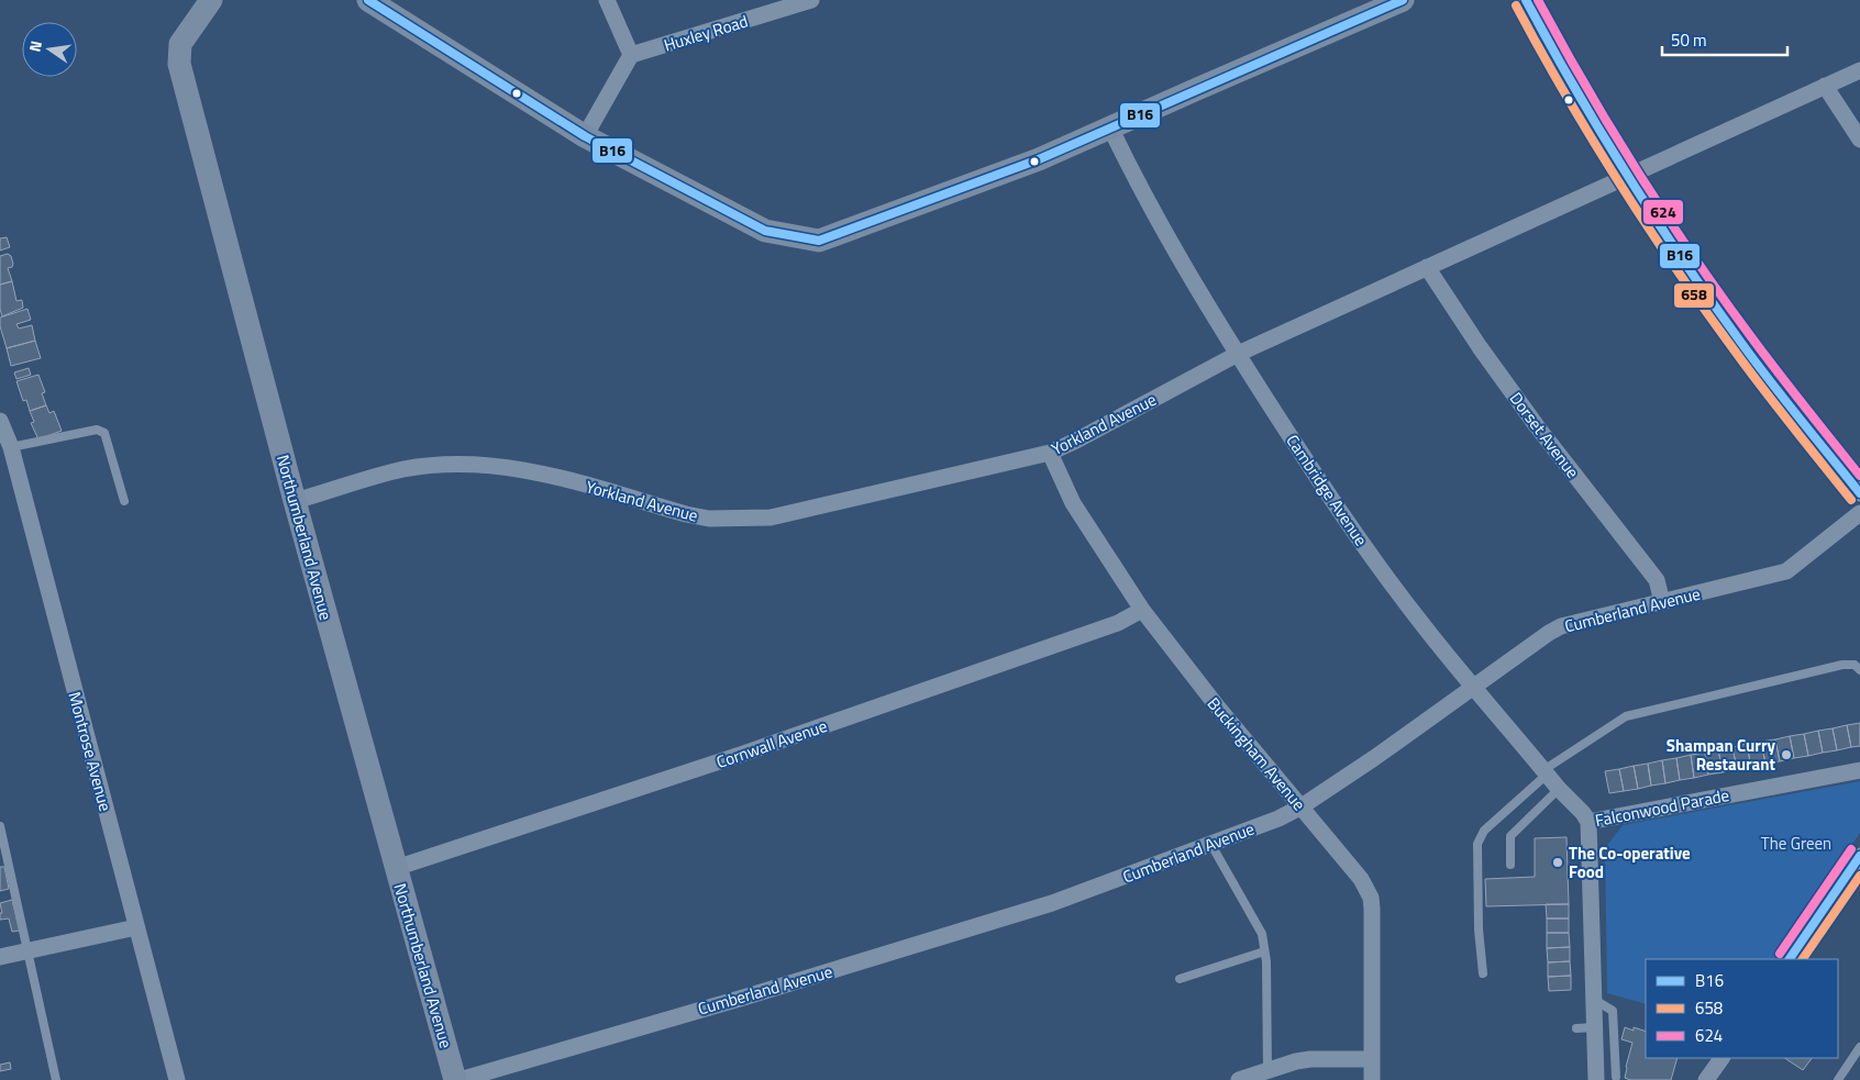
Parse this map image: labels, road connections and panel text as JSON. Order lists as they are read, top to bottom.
{
  "streets": {
    "street": [
      "Huxley Road",
      "Yorkland Avenue",
      "Dorset Avenue",
      "Cambridge Avenue",
      "Northumberland Avenue",
      "Cumberland Avenue",
      "Cornwall Avenue",
      "Montrose Avenue",
      "Buckingham Avenue",
      "Falconwood Parade"
    ]
  },
  "crossings": [
    ["Yorkland Avenue", "Dorset Avenue"],
    ["Yorkland Avenue", "Cambridge Avenue"],
    ["Yorkland Avenue", "Northumberland Avenue"],
    ["Yorkland Avenue", "Buckingham Avenue"],
    ["Dorset Avenue", "Cumberland Avenue"],
    ["Cambridge Avenue", "Cumberland Avenue"],
    ["Cambridge Avenue", "Falconwood Parade"],
    ["Northumberland Avenue", "Cumberland Avenue"],
    ["Northumberland Avenue", "Cornwall Avenue"],
    ["Cumberland Avenue", "Buckingham Avenue"],
    ["Cornwall Avenue", "Buckingham Avenue"]
  ],
  "parks": ["The Green"],
  "places": ["Shampan Curry Restaurant", "The Co-operative Food"],
  "lines": ["transit line B16", "transit line 624", "transit line 658"],
  "legend": ["B16", "658", "624"],
  "scale_bar": "50 m",
  "north": "left"
}
